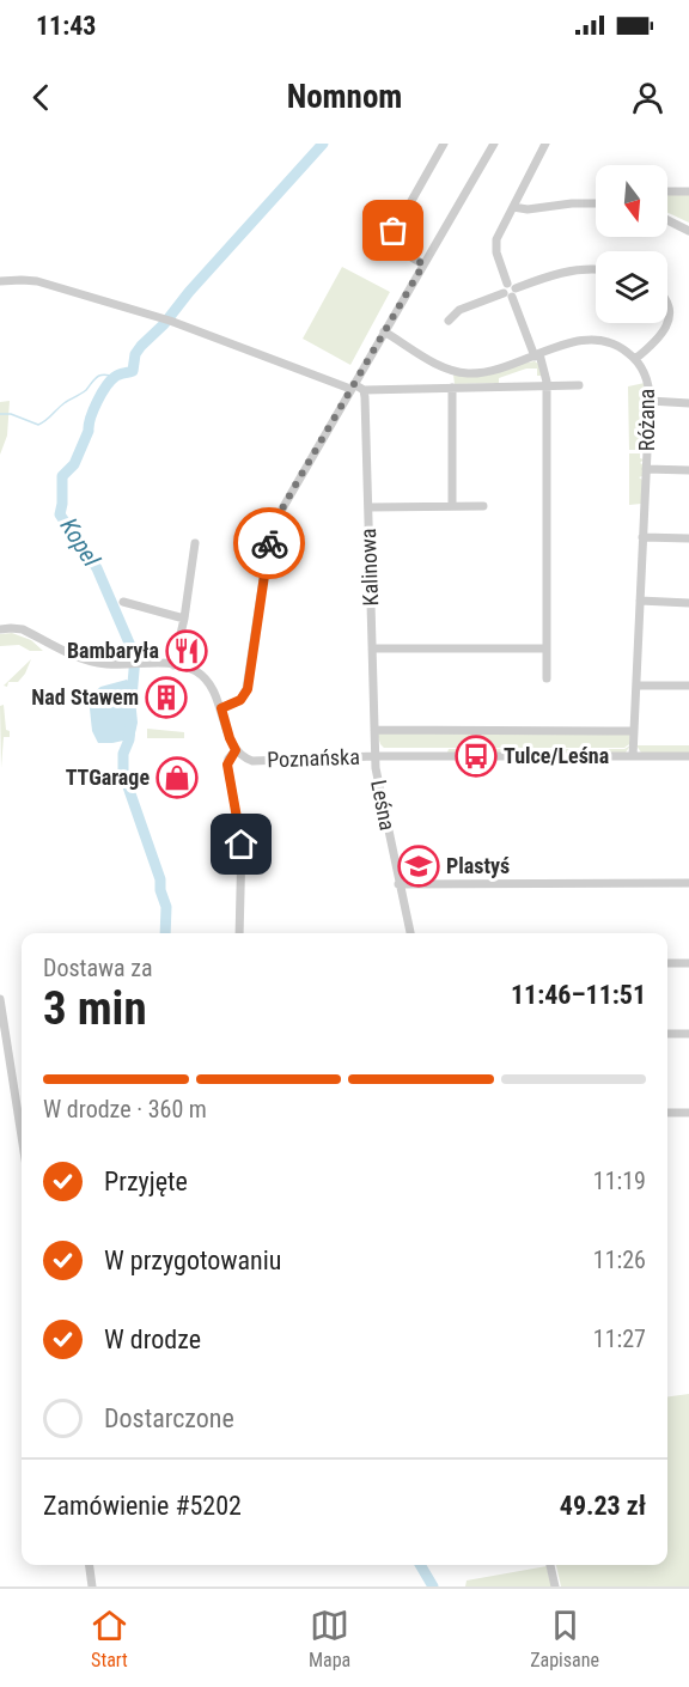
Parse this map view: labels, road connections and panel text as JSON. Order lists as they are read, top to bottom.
{
  "streets": {
    "street": [
      "Różana",
      "Kalinowa",
      "Poznańska",
      "Leśna"
    ]
  },
  "crossings": [
    ["Różana", "Poznańska"],
    ["Kalinowa", "Poznańska"],
    ["Kalinowa", "Leśna"],
    ["Poznańska", "Leśna"]
  ],
  "water": ["Kopel"],
  "places": {
    "restaurant": ["Bambaryła"],
    "building": ["Nad Stawem"],
    "bus stop": ["Tulce/Leśna"],
    "shop": ["TTGarage"],
    "school or university": ["Plastyś"]
  },
  "north": "bottom",
  "page": {
    "status": "11:43",
    "header": "Nomnom",
    "heading": ["3 min", "Dostawa za", "11:46–11:51"],
    "panel": ["Zamówienie #5202", "49.23 zł"],
    "bar": "W drodze · 360 m",
    "list": [
      ["Przyjęte", "11:19"],
      ["W przygotowaniu", "11:26"],
      ["W drodze", "11:27"],
      "Dostarczone"
    ],
    "tabs": ["Start", "Mapa", "Zapisane"]
  }
}
